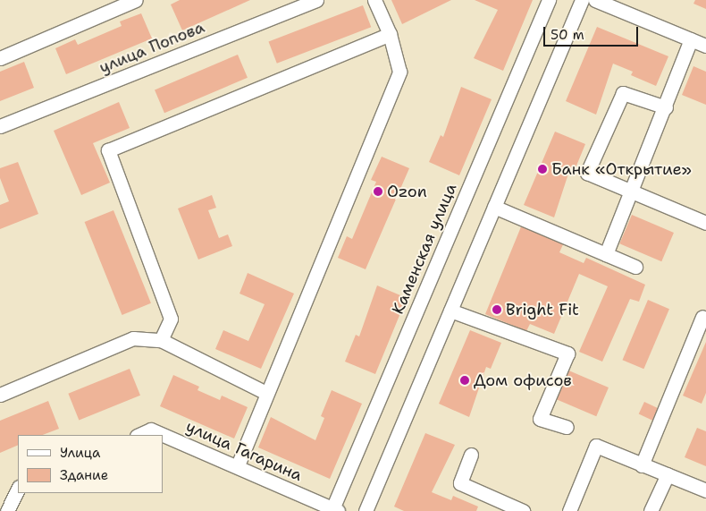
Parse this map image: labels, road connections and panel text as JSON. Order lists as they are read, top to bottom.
{
  "streets": {
    "street": ["улица Попова", "Каменская улица", "улица Гагарина"]
  },
  "crossings": [
    ["Каменская улица", "улица Гагарина"]
  ],
  "places": [
    "Банк «Открытие»",
    "Ozon",
    "Bright Fit",
    "Дом офисов"
  ],
  "legend": ["Улица", "Здание"],
  "scale_bar": "50 m"
}
